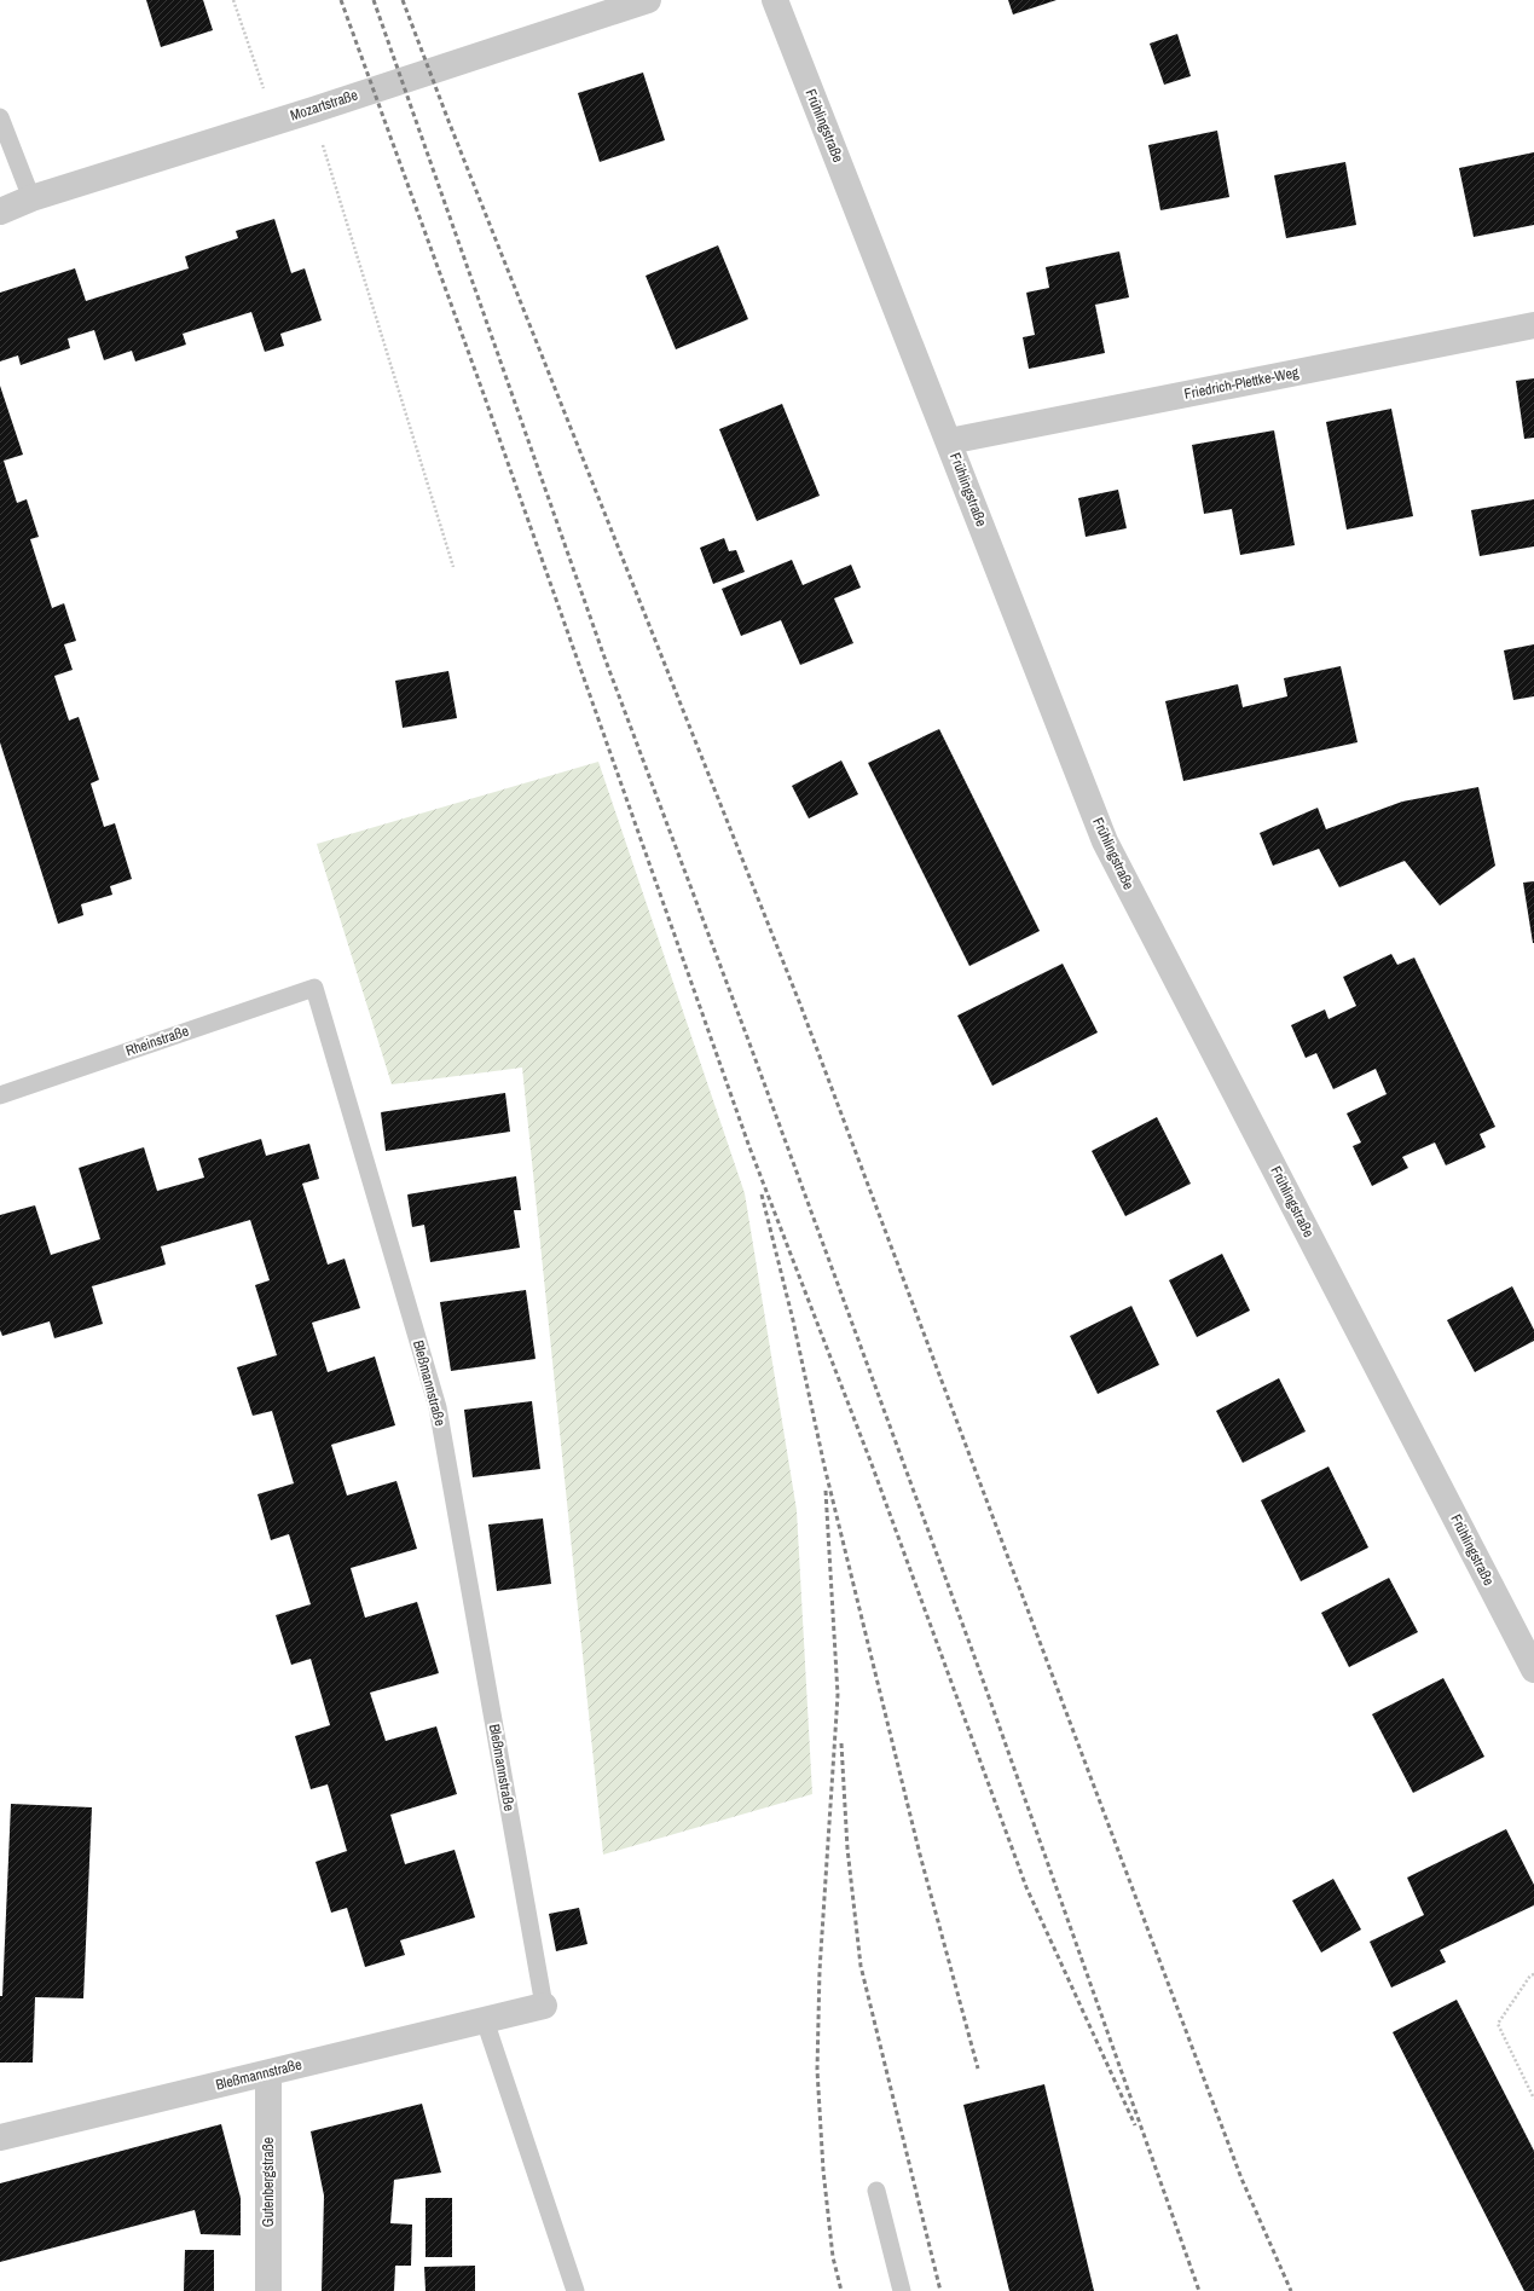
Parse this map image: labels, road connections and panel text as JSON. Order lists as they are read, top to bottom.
{
  "streets": {
    "street": [
      "Mozartstraße",
      "Frühlingstraße",
      "Friedrich-Plettke-Weg",
      "Bleßmannstraße",
      "Gutenbergstraße"
    ],
    "lane": ["Rheinstraße"]
  },
  "crossings": [
    ["Frühlingstraße", "Friedrich-Plettke-Weg"],
    ["Rheinstraße", "Bleßmannstraße"],
    ["Bleßmannstraße", "Gutenbergstraße"]
  ]
}
